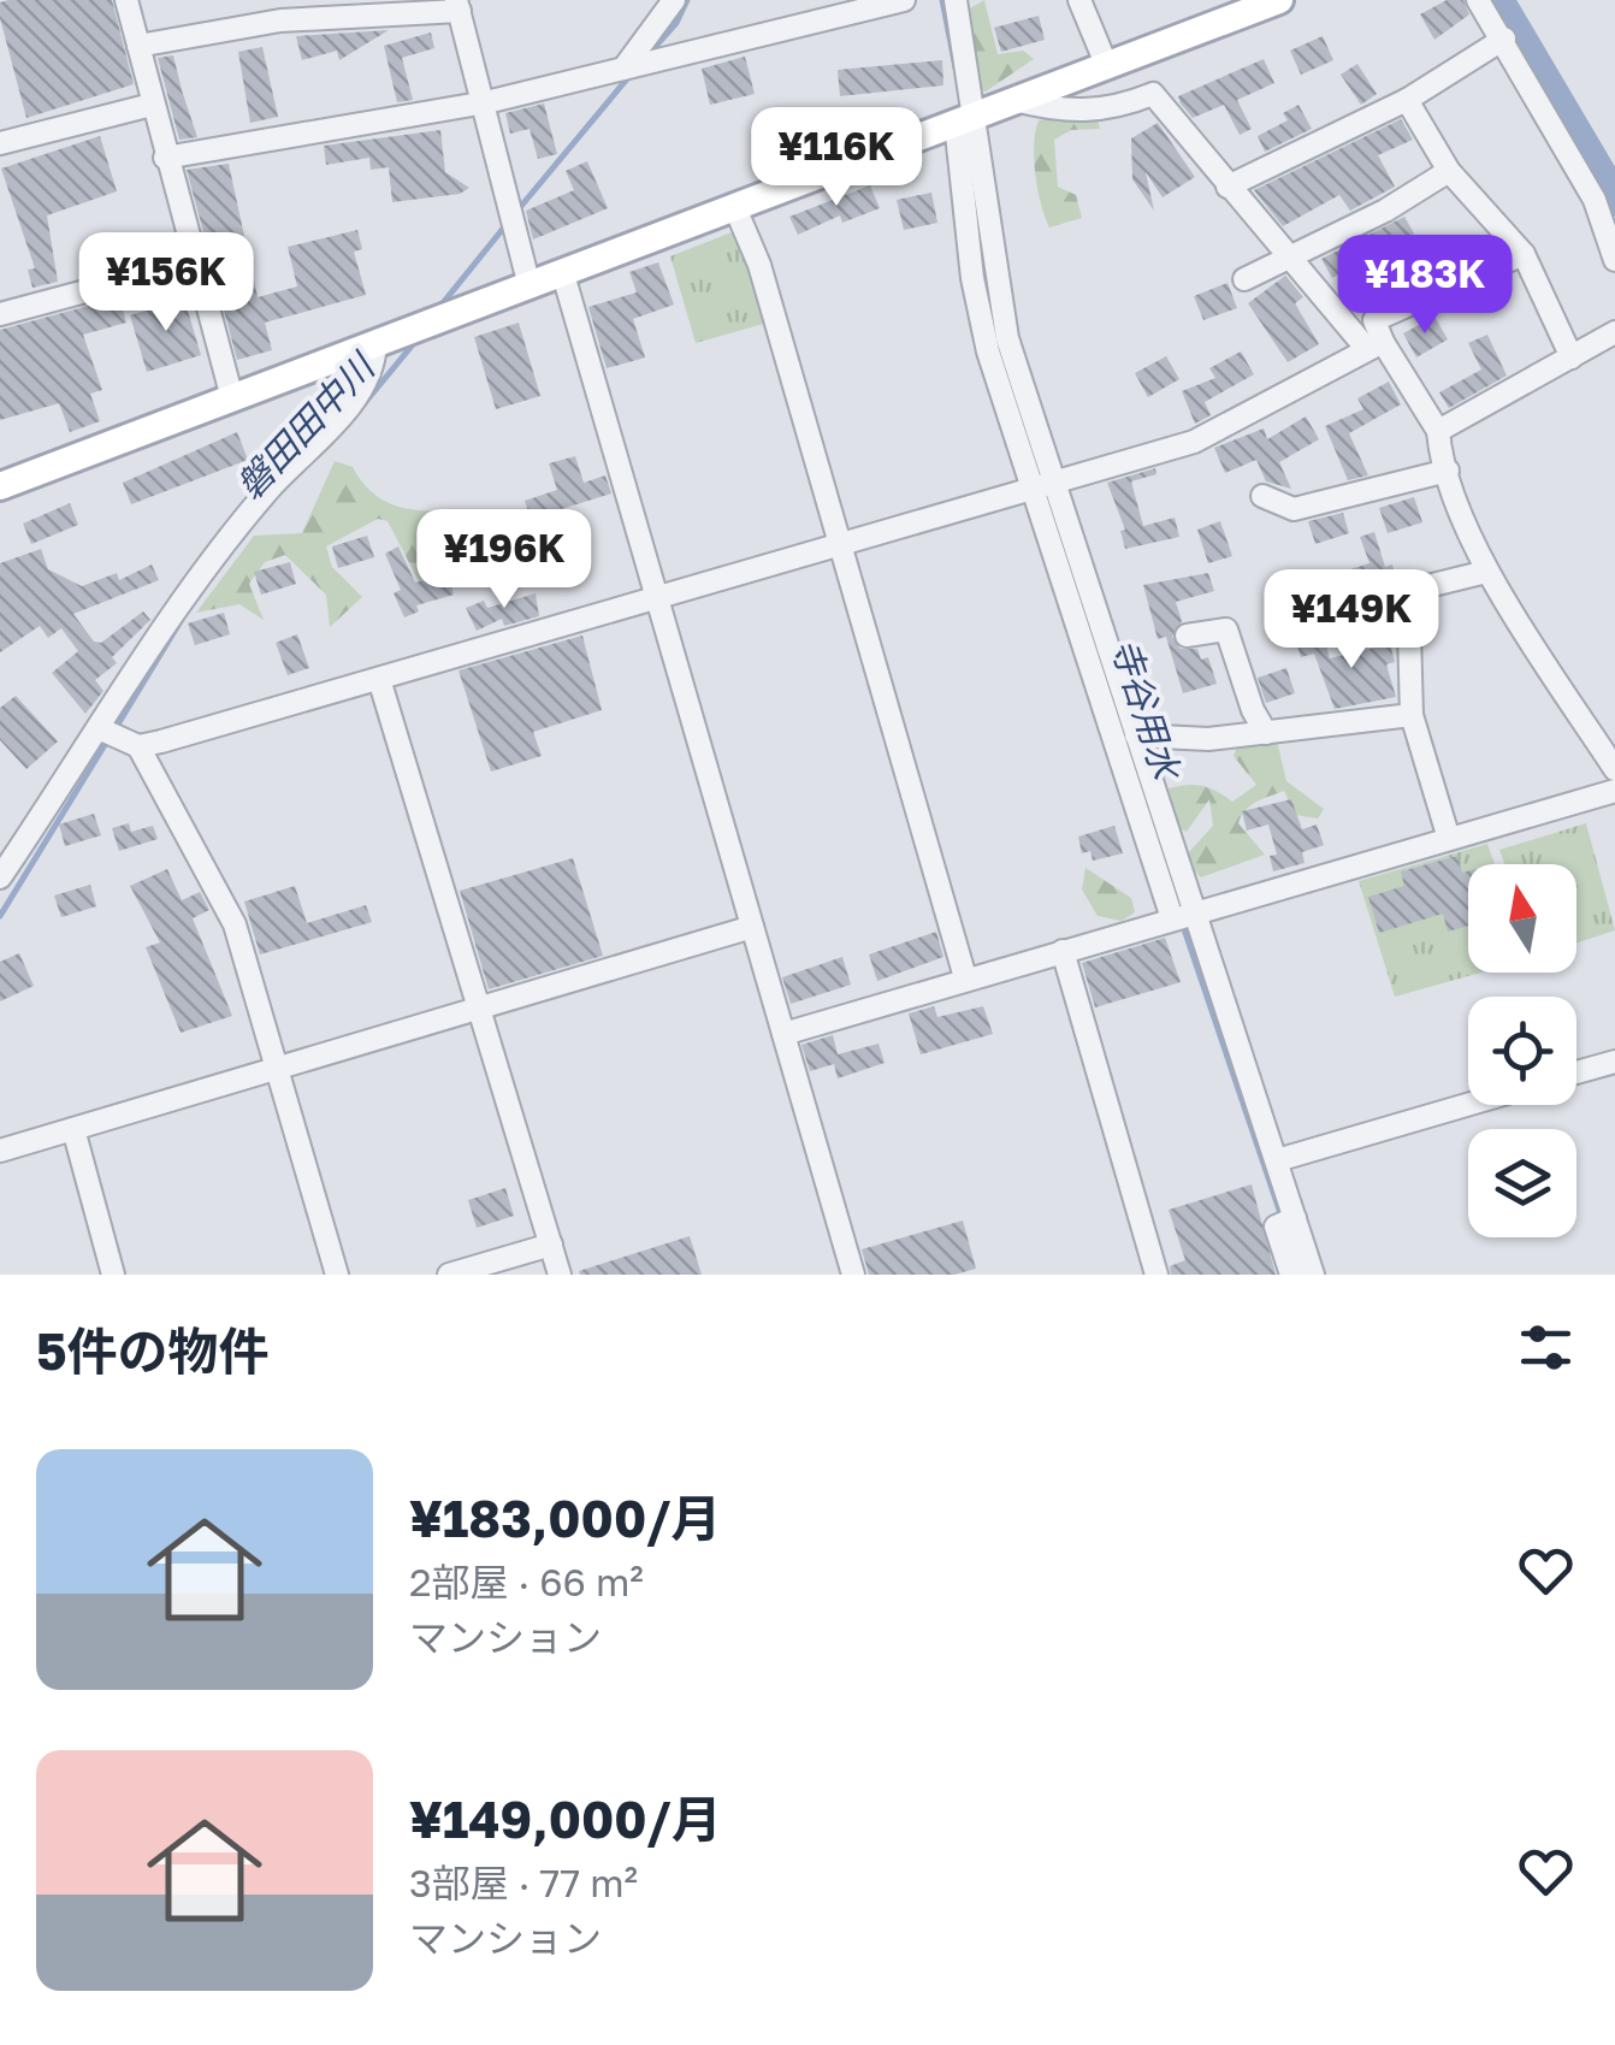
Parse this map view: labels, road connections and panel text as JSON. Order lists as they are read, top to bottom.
{
  "water": ["磐田田中川", "寺谷用水"],
  "north": "top",
  "page": {
    "price": [
      "¥116K",
      "¥156K",
      "¥183K",
      "¥196K",
      "¥149K"
    ],
    "heading": "5件の物件",
    "list": [
      {
        "name": "¥183,000/月",
        "note": "2部屋 · 66 m² · マンション"
      },
      {
        "name": "¥149,000/月",
        "note": "3部屋 · 77 m² · マンション"
      }
    ]
  }
}
